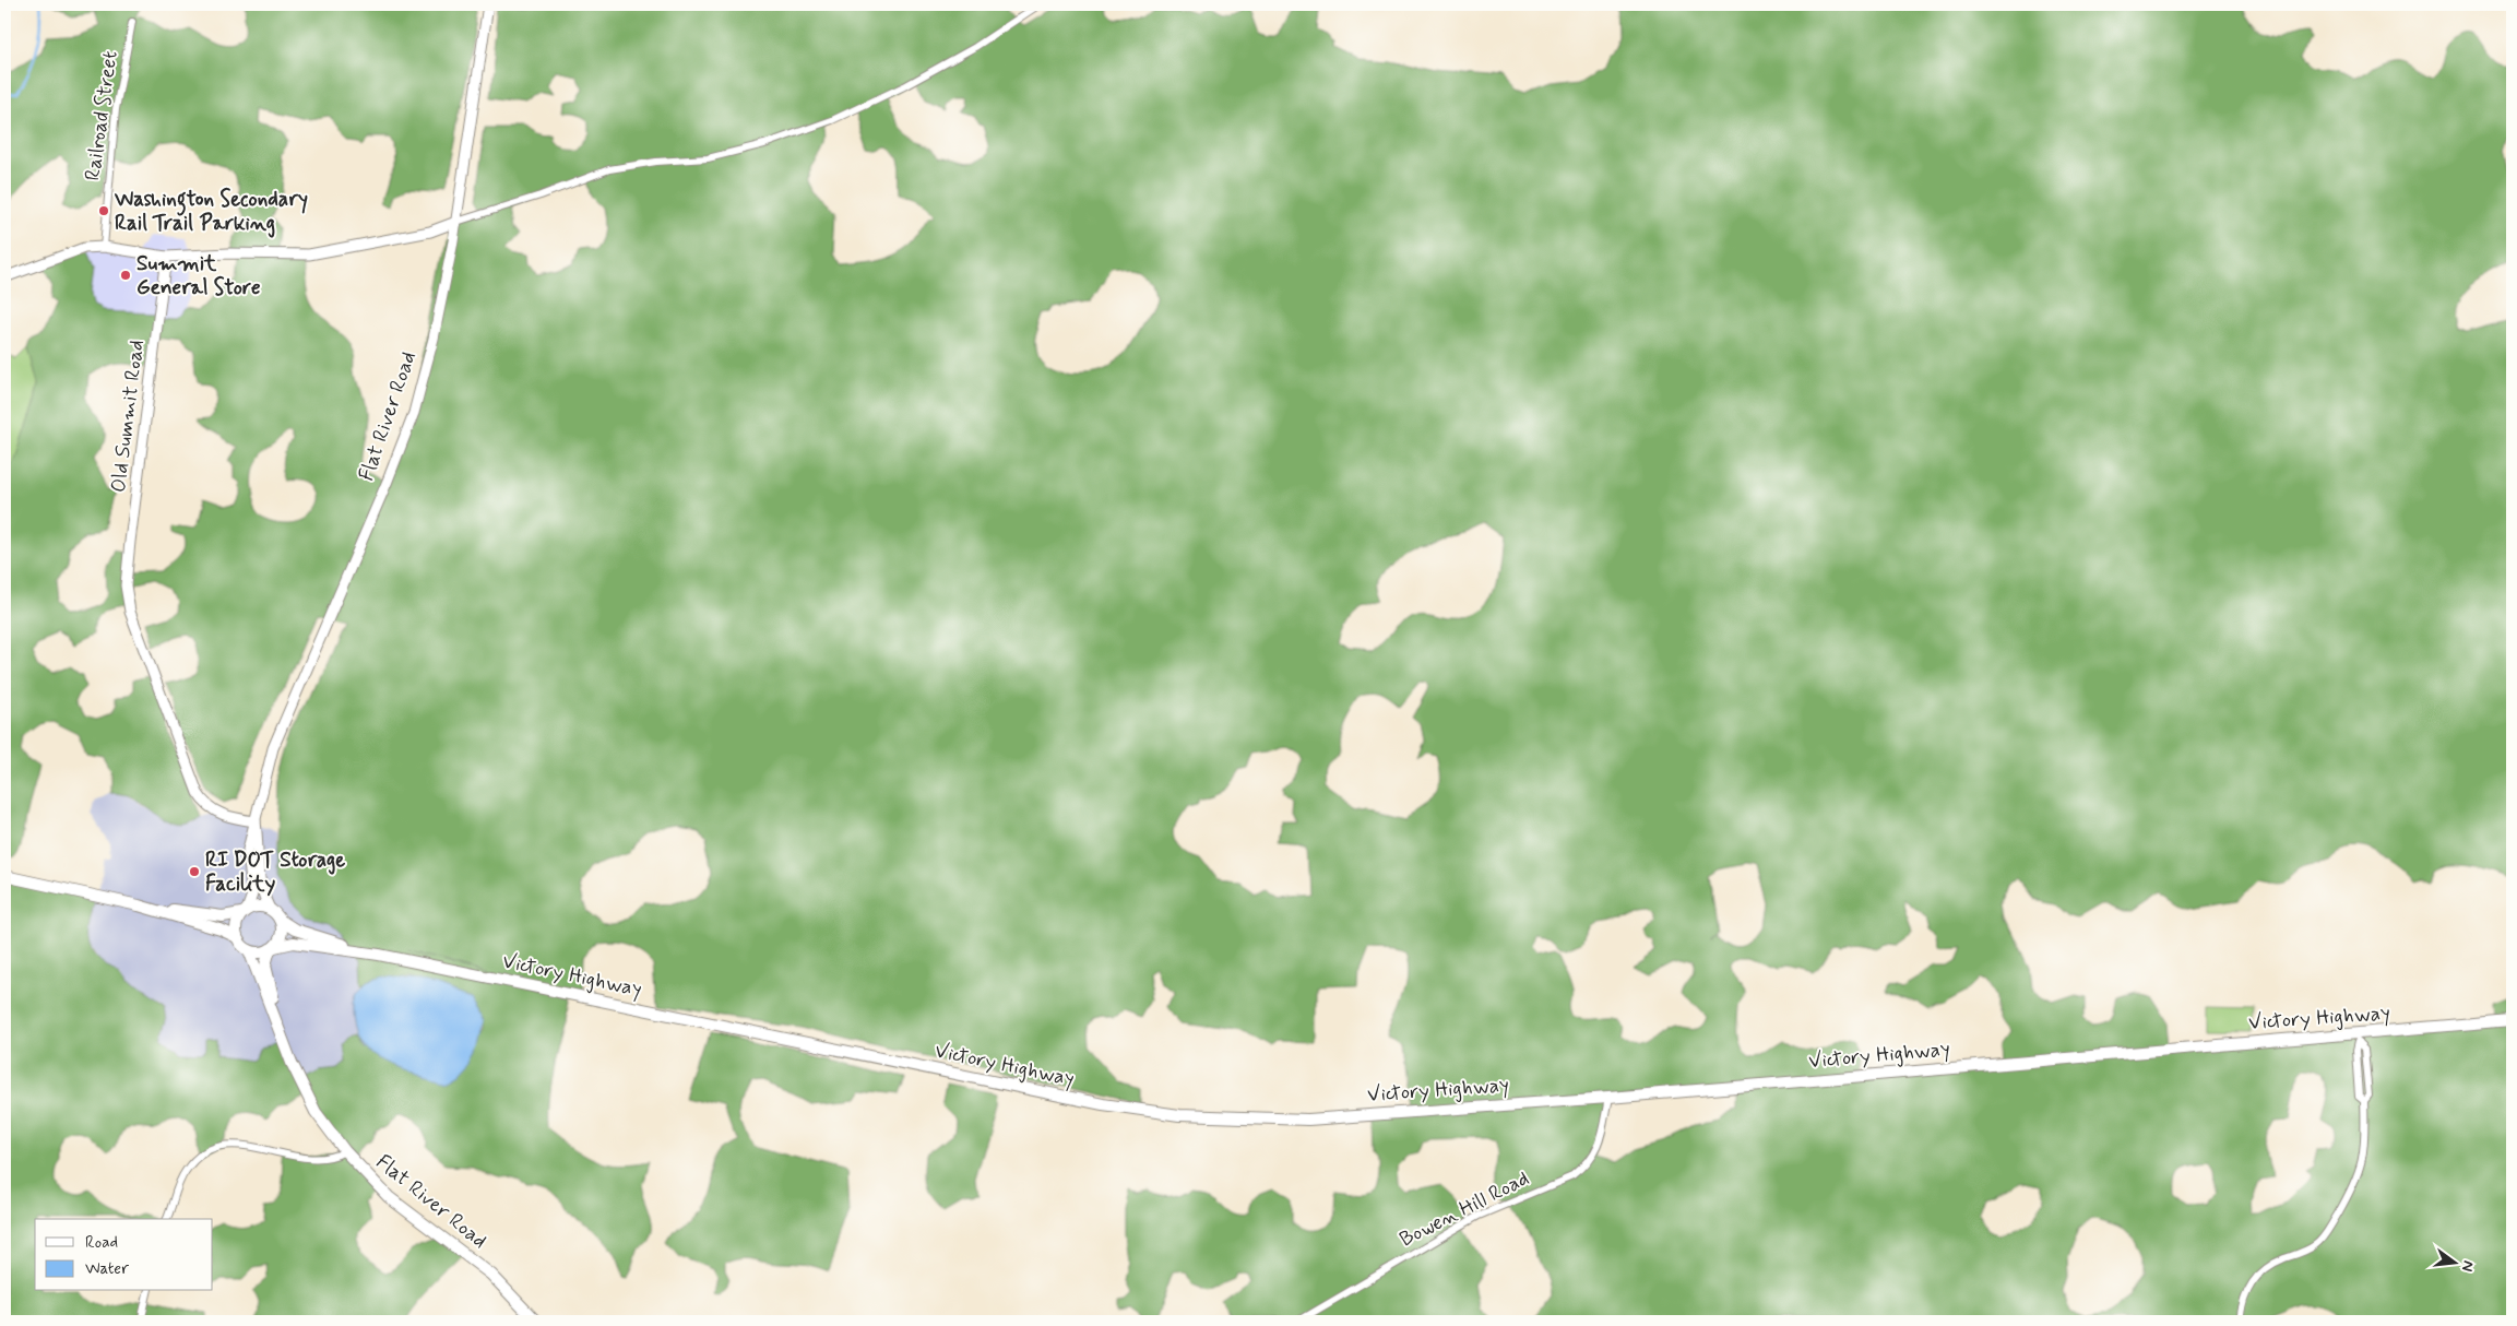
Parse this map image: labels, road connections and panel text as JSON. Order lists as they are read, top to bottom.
{
  "streets": {
    "main road": ["Flat River Road", "Victory Highway"],
    "street": ["Railroad Street", "Old Summit Road", "Bowen Hill Road"]
  },
  "crossings": [
    ["Old Summit Road", "Flat River Road"],
    ["Flat River Road", "Victory Highway"],
    ["Victory Highway", "Bowen Hill Road"]
  ],
  "places": ["Washington Secondary Rail Trail Parking", "Summit General Store", "RI DOT Storage Facility"],
  "legend": ["Road", "Water"],
  "north": "right"
}
